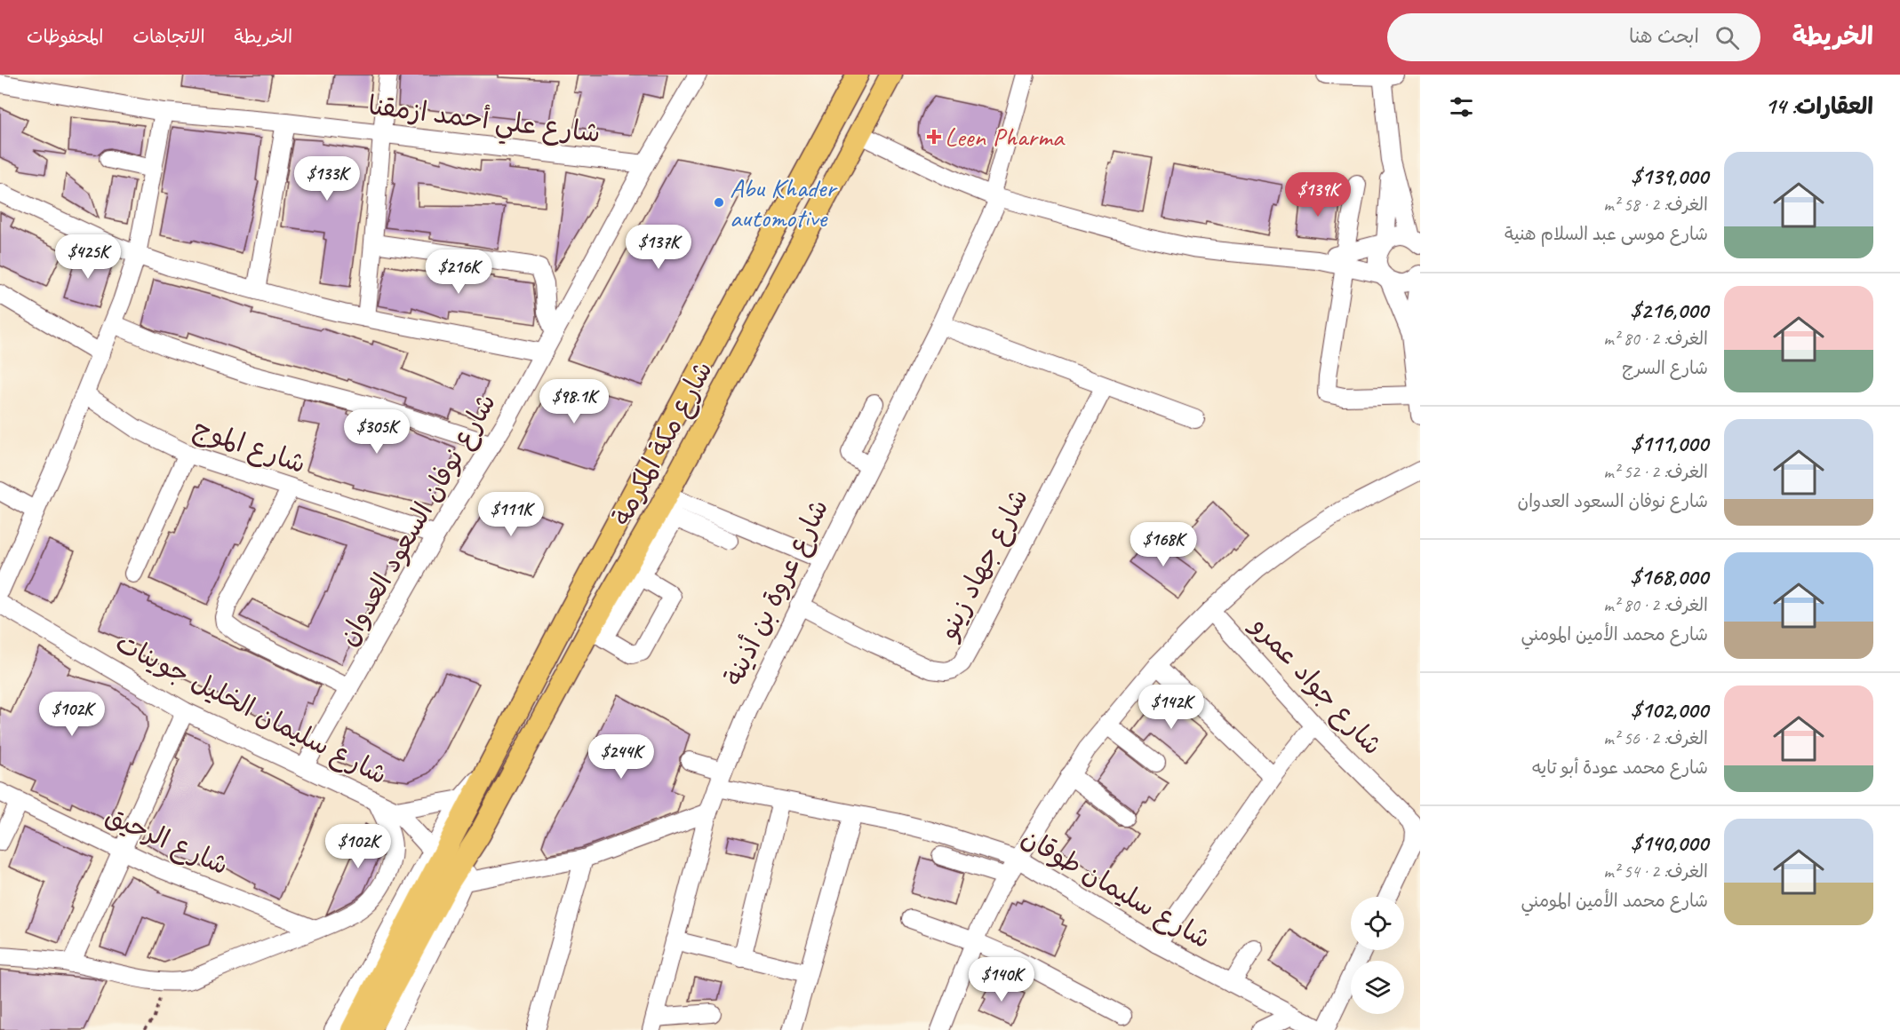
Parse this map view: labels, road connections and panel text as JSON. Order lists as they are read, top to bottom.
{
  "streets": {
    "main road": ["شارع مكة المكرمة"],
    "street": [
      "شارع علي أحمد ازمقنا",
      "شارع الموج",
      "شارع نوفان السعود العدوان",
      "شارع جهاد زينو",
      "شارع عروة بن أذينة",
      "شارع جواد عمرو",
      "شارع سليمان الخليل جوينات",
      "شارع الرحيق",
      "شارع سليمان طوقان"
    ]
  },
  "crossings": [
    ["شارع علي أحمد ازمقنا", "شارع نوفان السعود العدوان"],
    ["شارع مكة المكرمة", "شارع سليمان الخليل جوينات"],
    ["شارع الموج", "شارع نوفان السعود العدوان"],
    ["شارع نوفان السعود العدوان", "شارع سليمان الخليل جوينات"],
    ["شارع جهاد زينو", "شارع عروة بن أذينة"],
    ["شارع عروة بن أذينة", "شارع سليمان طوقان"]
  ],
  "places": {
    "health": ["Leen Pharma"],
    "other": ["Abu Khader automotive"]
  },
  "page": {
    "header": "الخريطة",
    "search": "ابحث هنا",
    "nav": ["الخريطة", "الاتجاهات", "المحفوظات"],
    "heading": "العقارات: 14",
    "list": [
      {
        "name": "$139,000",
        "note": "الغرف: 2 · 58 m² · شارع موسى عبد السلام هنية"
      },
      {
        "name": "$216,000",
        "note": "الغرف: 2 · 80 m² · شارع السرج"
      },
      {
        "name": "$111,000",
        "note": "الغرف: 2 · 52 m² · شارع نوفان السعود العدوان"
      },
      {
        "name": "$168,000",
        "note": "الغرف: 2 · 80 m² · شارع محمد الأمين المومني"
      },
      {
        "name": "$102,000",
        "note": "الغرف: 2 · 56 m² · شارع محمد عودة أبو تايه"
      },
      {
        "name": "$140,000",
        "note": "الغرف: 2 · 54 m² · شارع محمد الأمين المومني"
      }
    ],
    "price": [
      "$133K",
      "$139K",
      "$137K",
      "$425K",
      "$216K",
      "$98.1K",
      "$305K",
      "$111K",
      "$168K",
      "$142K",
      "$102K",
      "$244K",
      "$102K",
      "$140K"
    ]
  }
}
